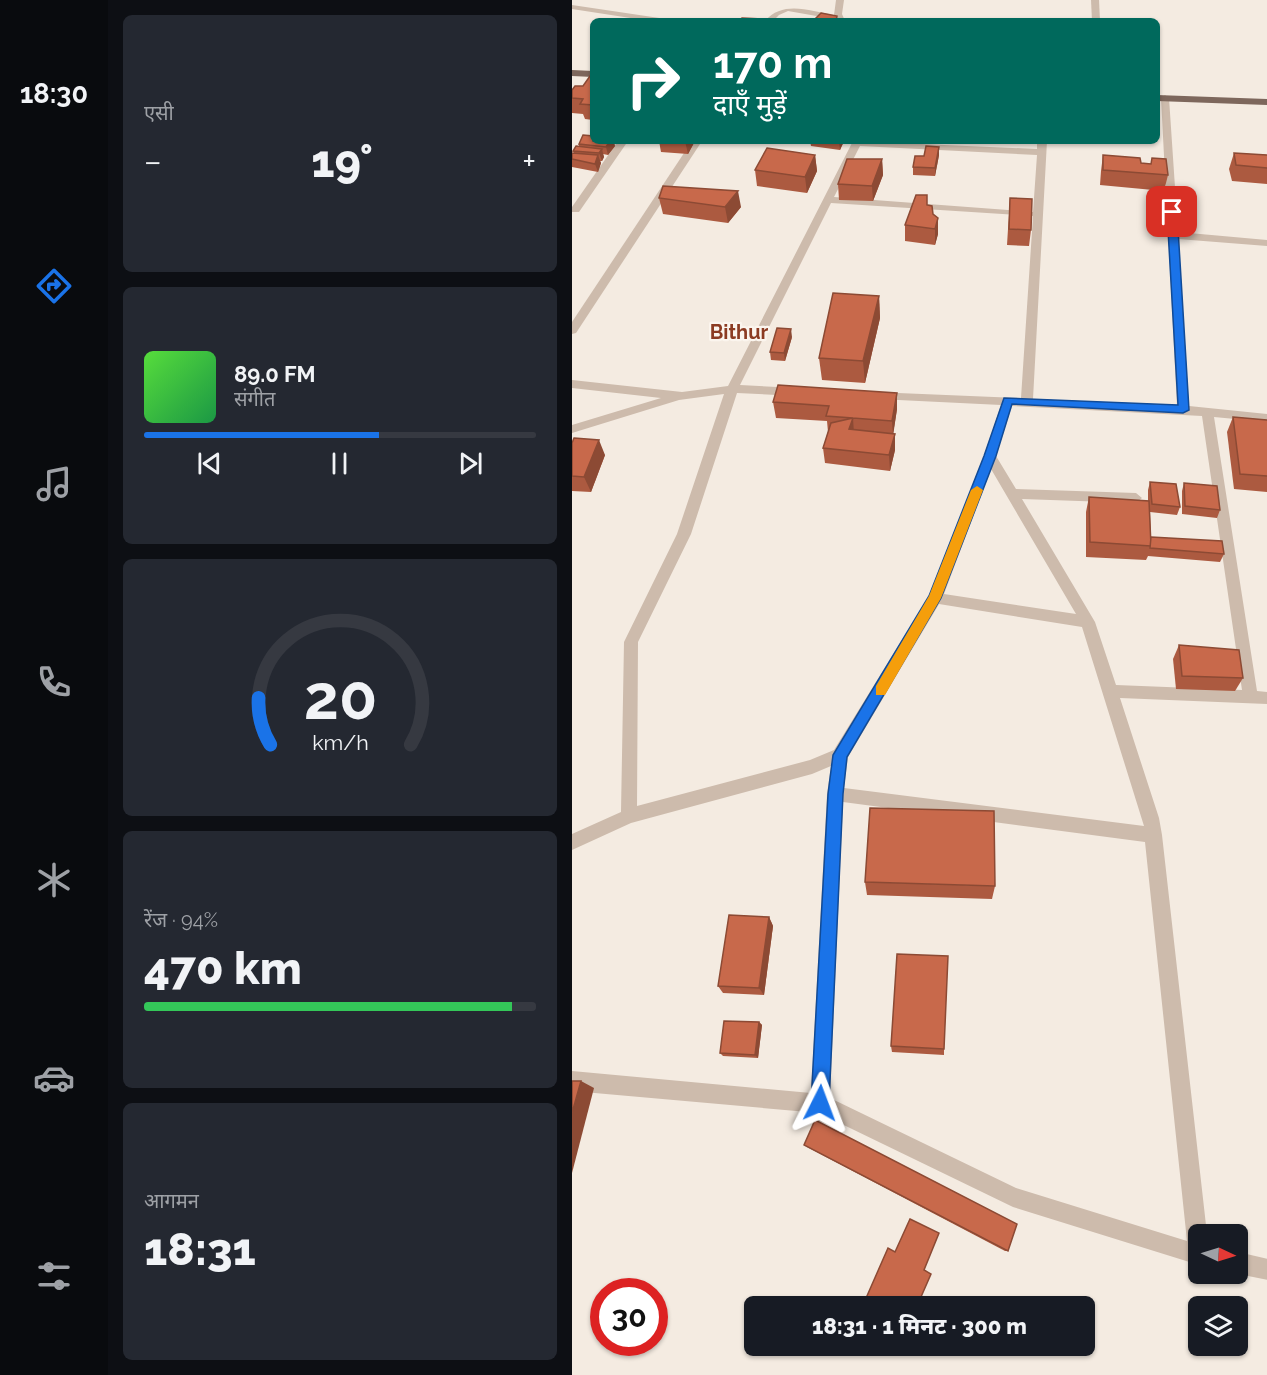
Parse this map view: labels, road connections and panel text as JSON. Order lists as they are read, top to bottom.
{
  "districts": ["Bithur"],
  "north": "right",
  "page": {
    "tabs": "18:30",
    "tile": [
      "एसी",
      ["रेंज · 94%", "470 km"],
      ["आगमन", "18:31"]
    ],
    "turn": ["170 m", "दाएँ मुड़ें"],
    "heat": ["−", "19°", "+"],
    "song": ["89.0 FM", "संगीत"],
    "limit": "30",
    "trip": "18:31 · 1 मिनट · 300 m",
    "gauge": ["20", "km/h"]
  }
}
